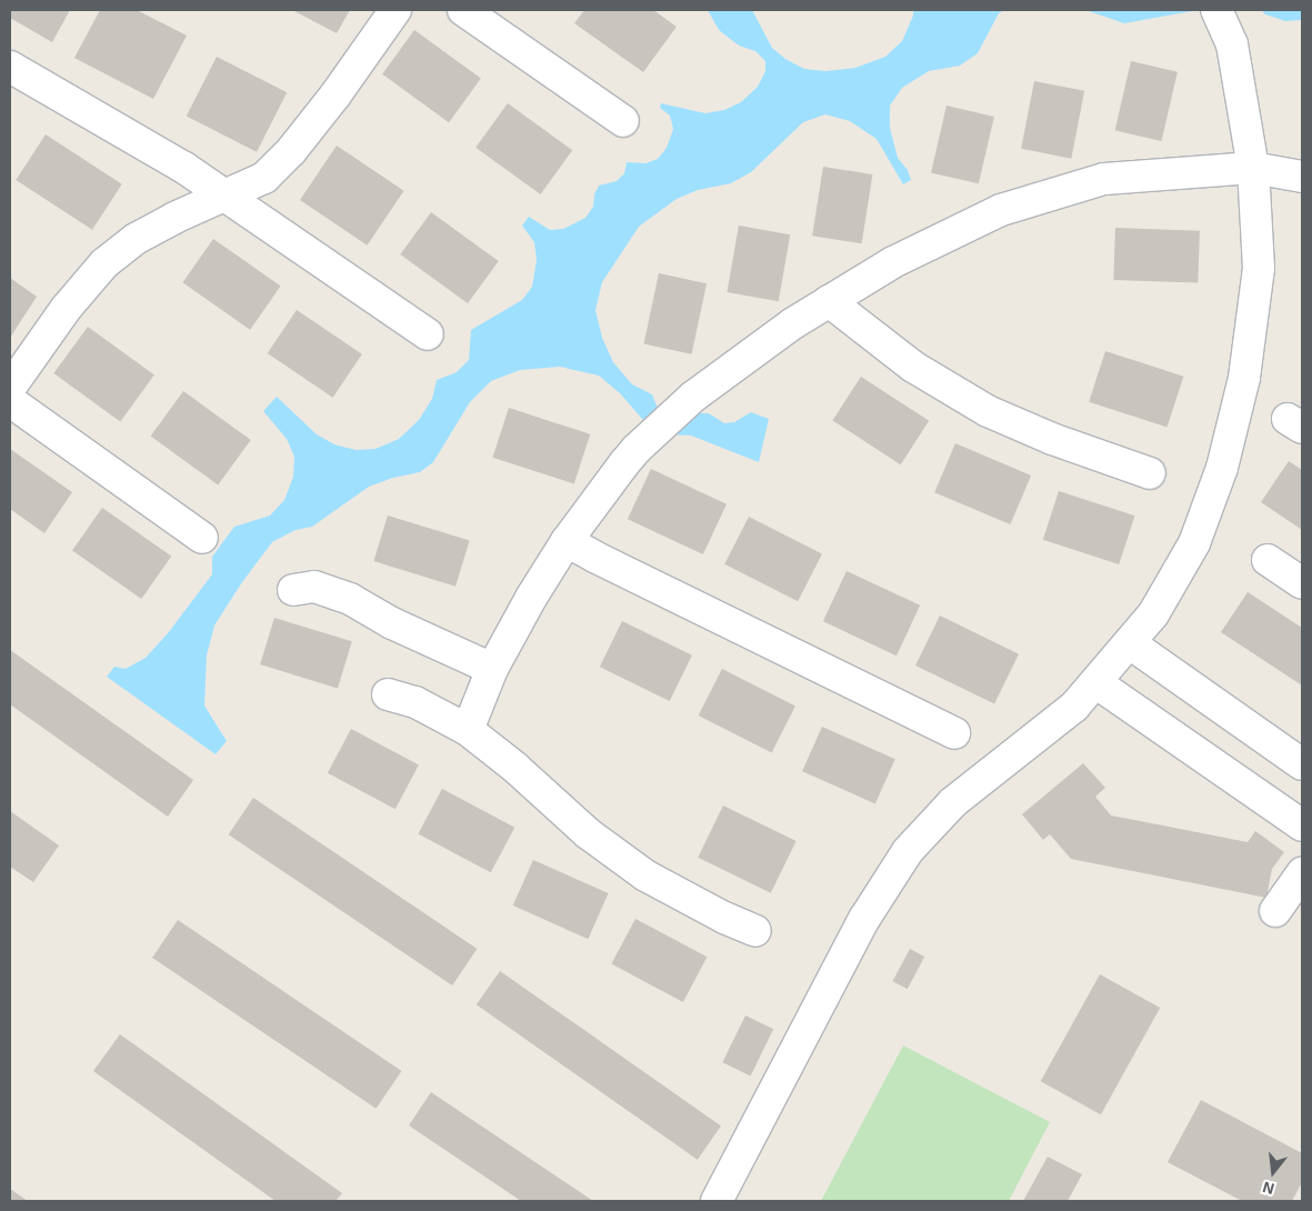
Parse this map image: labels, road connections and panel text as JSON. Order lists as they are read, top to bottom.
{
  "north": "bottom"
}
